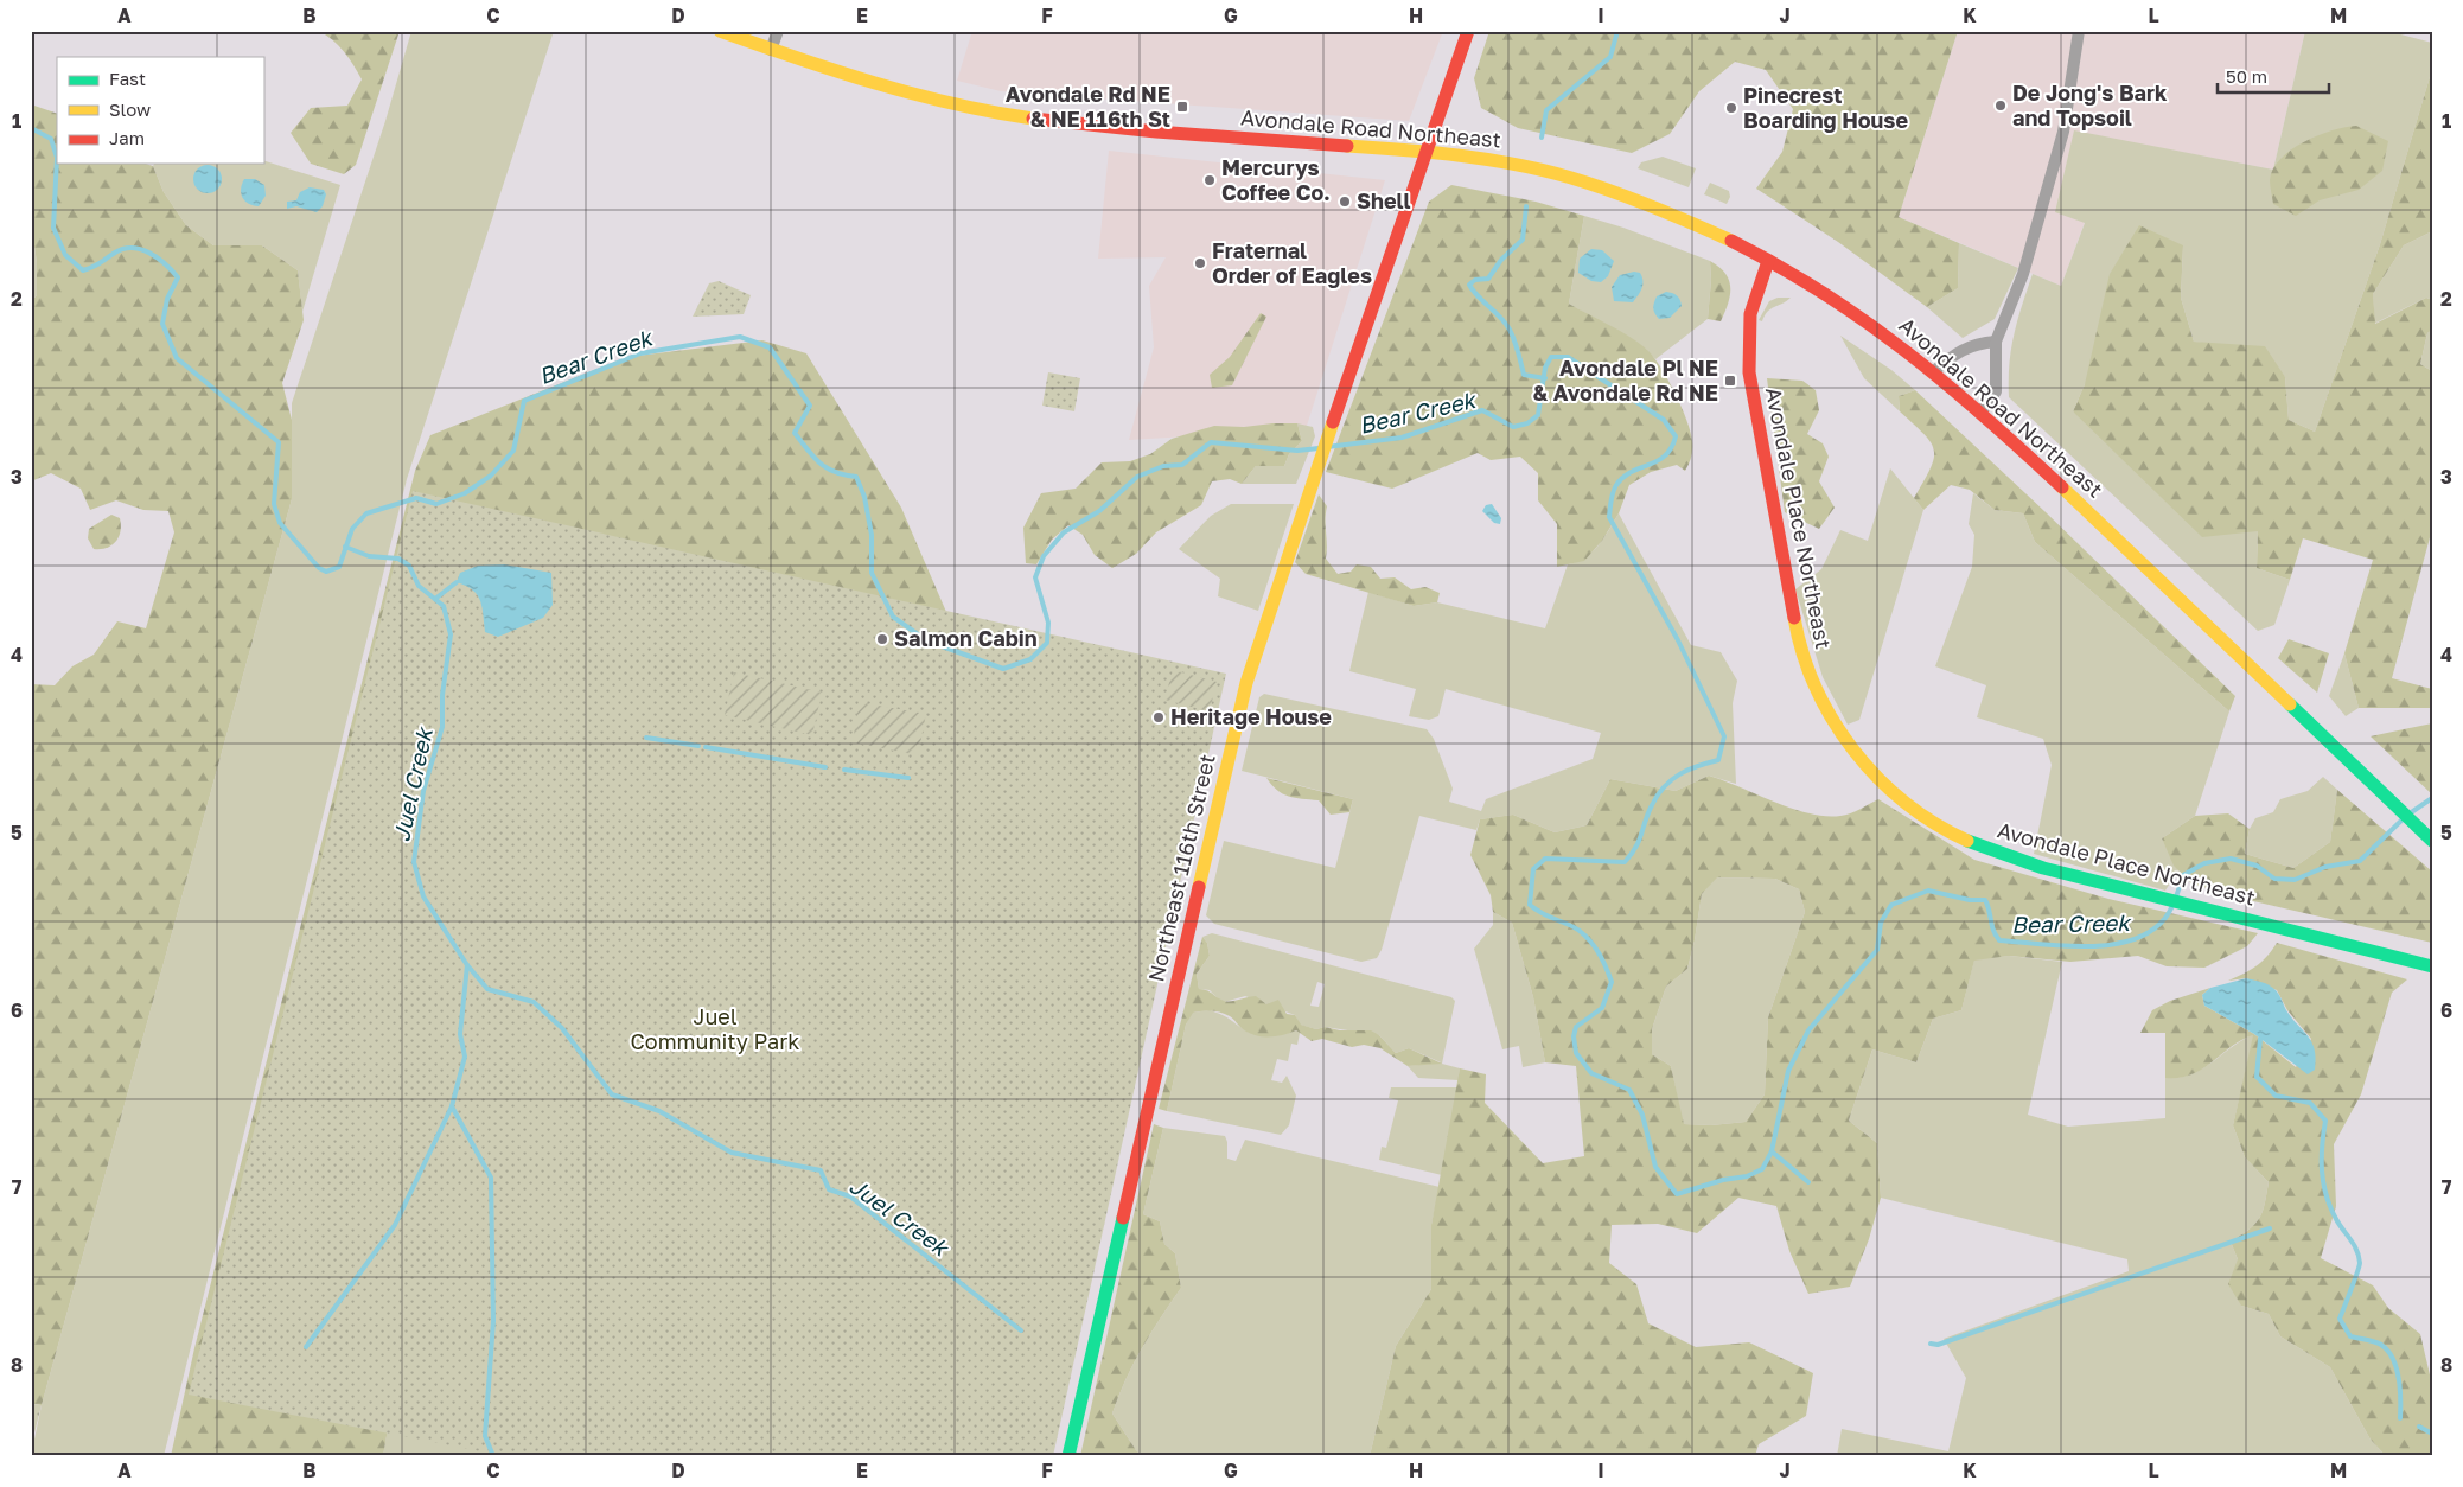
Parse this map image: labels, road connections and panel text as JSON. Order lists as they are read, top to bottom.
{
  "streets": {
    "street": ["Avondale Road Northeast", "Avondale Place Northeast", "Northeast 116th Street"]
  },
  "crossings": [
    ["Avondale Road Northeast", "Avondale Place Northeast"],
    ["Avondale Road Northeast", "Northeast 116th Street"]
  ],
  "water": ["Bear Creek", "Juel Creek"],
  "parks": ["Juel Community Park"],
  "places": {
    "other": [
      "De Jong's Bark and Topsoil",
      "Pinecrest Boarding House",
      "Mercurys Coffee Co.",
      "Shell",
      "Fraternal Order of Eagles",
      "Salmon Cabin",
      "Heritage House"
    ],
    "transit": ["Avondale Rd NE & NE 116th St", "Avondale Pl NE & Avondale Rd NE"]
  },
  "legend": ["Fast", "Slow", "Jam"],
  "scale_bar": "50 m",
  "grid": {
    "columns": [
      "A",
      "B",
      "C",
      "D",
      "E",
      "F",
      "G",
      "H",
      "I",
      "J",
      "K",
      "L",
      "M"
    ],
    "rows": [
      "1",
      "2",
      "3",
      "4",
      "5",
      "6",
      "7",
      "8"
    ]
  }
}
